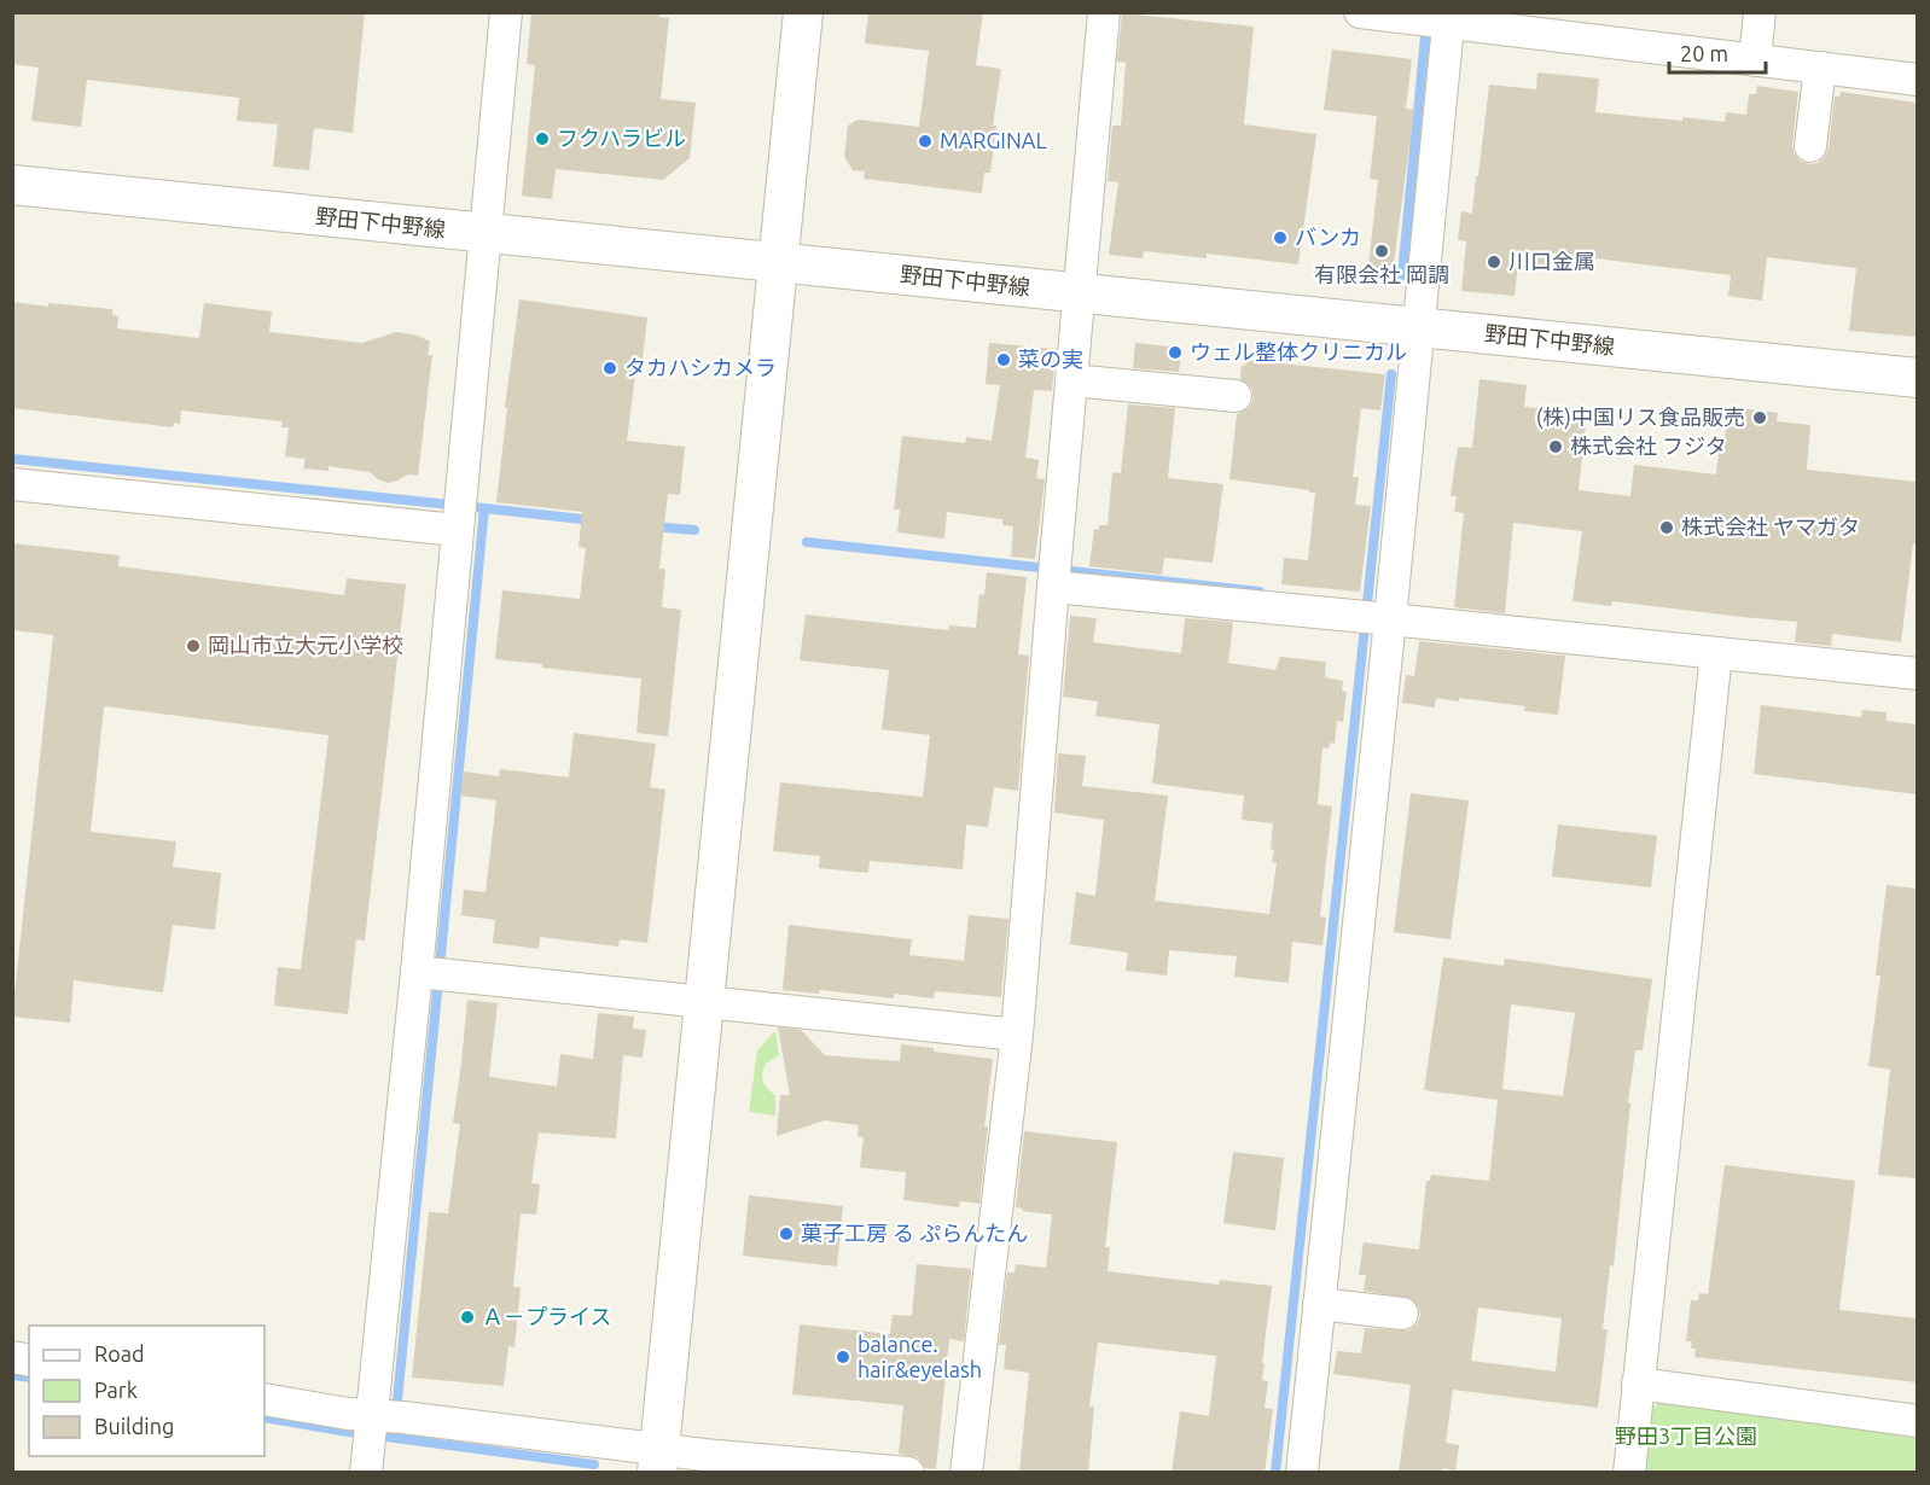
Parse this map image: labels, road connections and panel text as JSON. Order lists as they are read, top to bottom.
{
  "streets": {
    "street": ["野田下中野線"]
  },
  "parks": ["野田3丁目公園"],
  "places": [
    "フクハラビル",
    "MARGINAL",
    "バンカ",
    "有限会社 岡調",
    "川口金属",
    "ウェル整体クリニカル",
    "菜の実",
    "タカハシカメラ",
    "(株)中国リス食品販売",
    "株式会社 フジタ",
    "株式会社 ヤマガタ",
    "岡山市立大元小学校",
    "菓子工房 る ぷらんたん",
    "Ａ－プライス",
    "balance. hair&eyelash"
  ],
  "legend": ["Road", "Park", "Building"],
  "scale_bar": "20 m"
}
